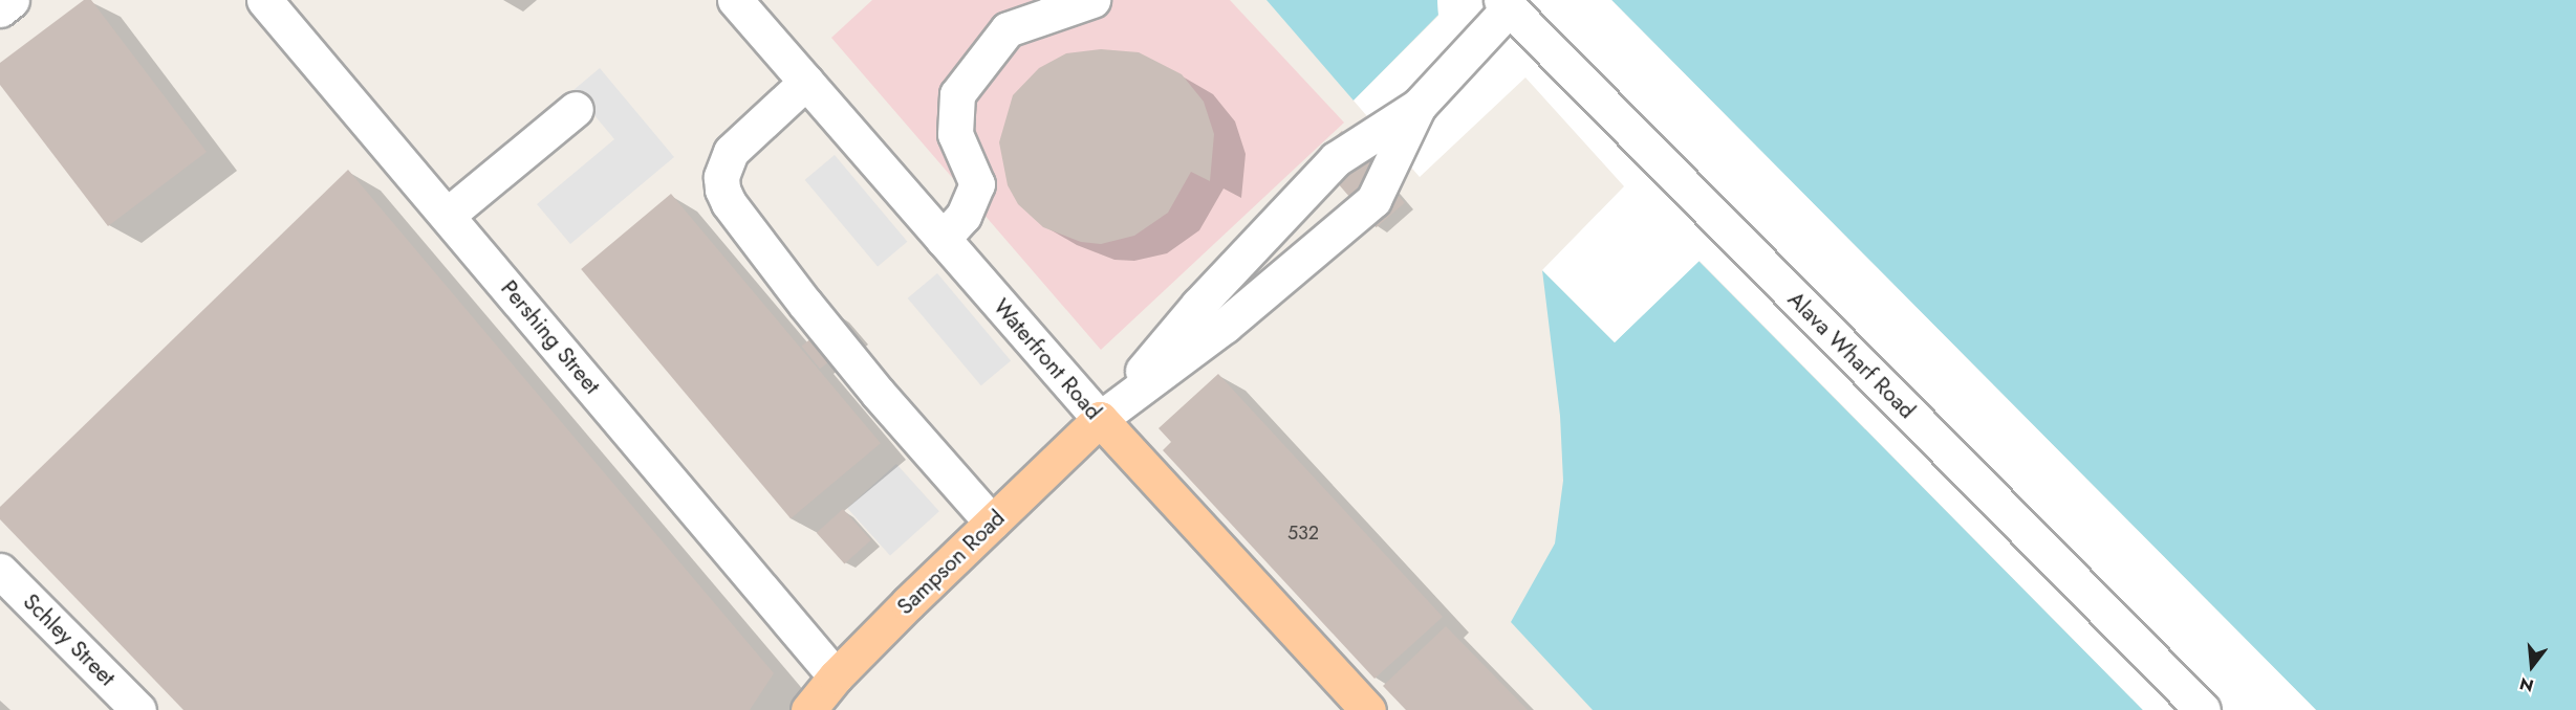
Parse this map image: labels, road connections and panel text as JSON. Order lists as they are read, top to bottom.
{
  "streets": {
    "main road": ["Waterfront Road", "Sampson Road"],
    "street": ["Pershing Street", "Alava Wharf Road", "Schley Street"]
  },
  "crossings": [
    ["Pershing Street", "Sampson Road"],
    ["Waterfront Road", "Sampson Road"]
  ],
  "house_numbers": ["532"],
  "north": "bottom"
}
